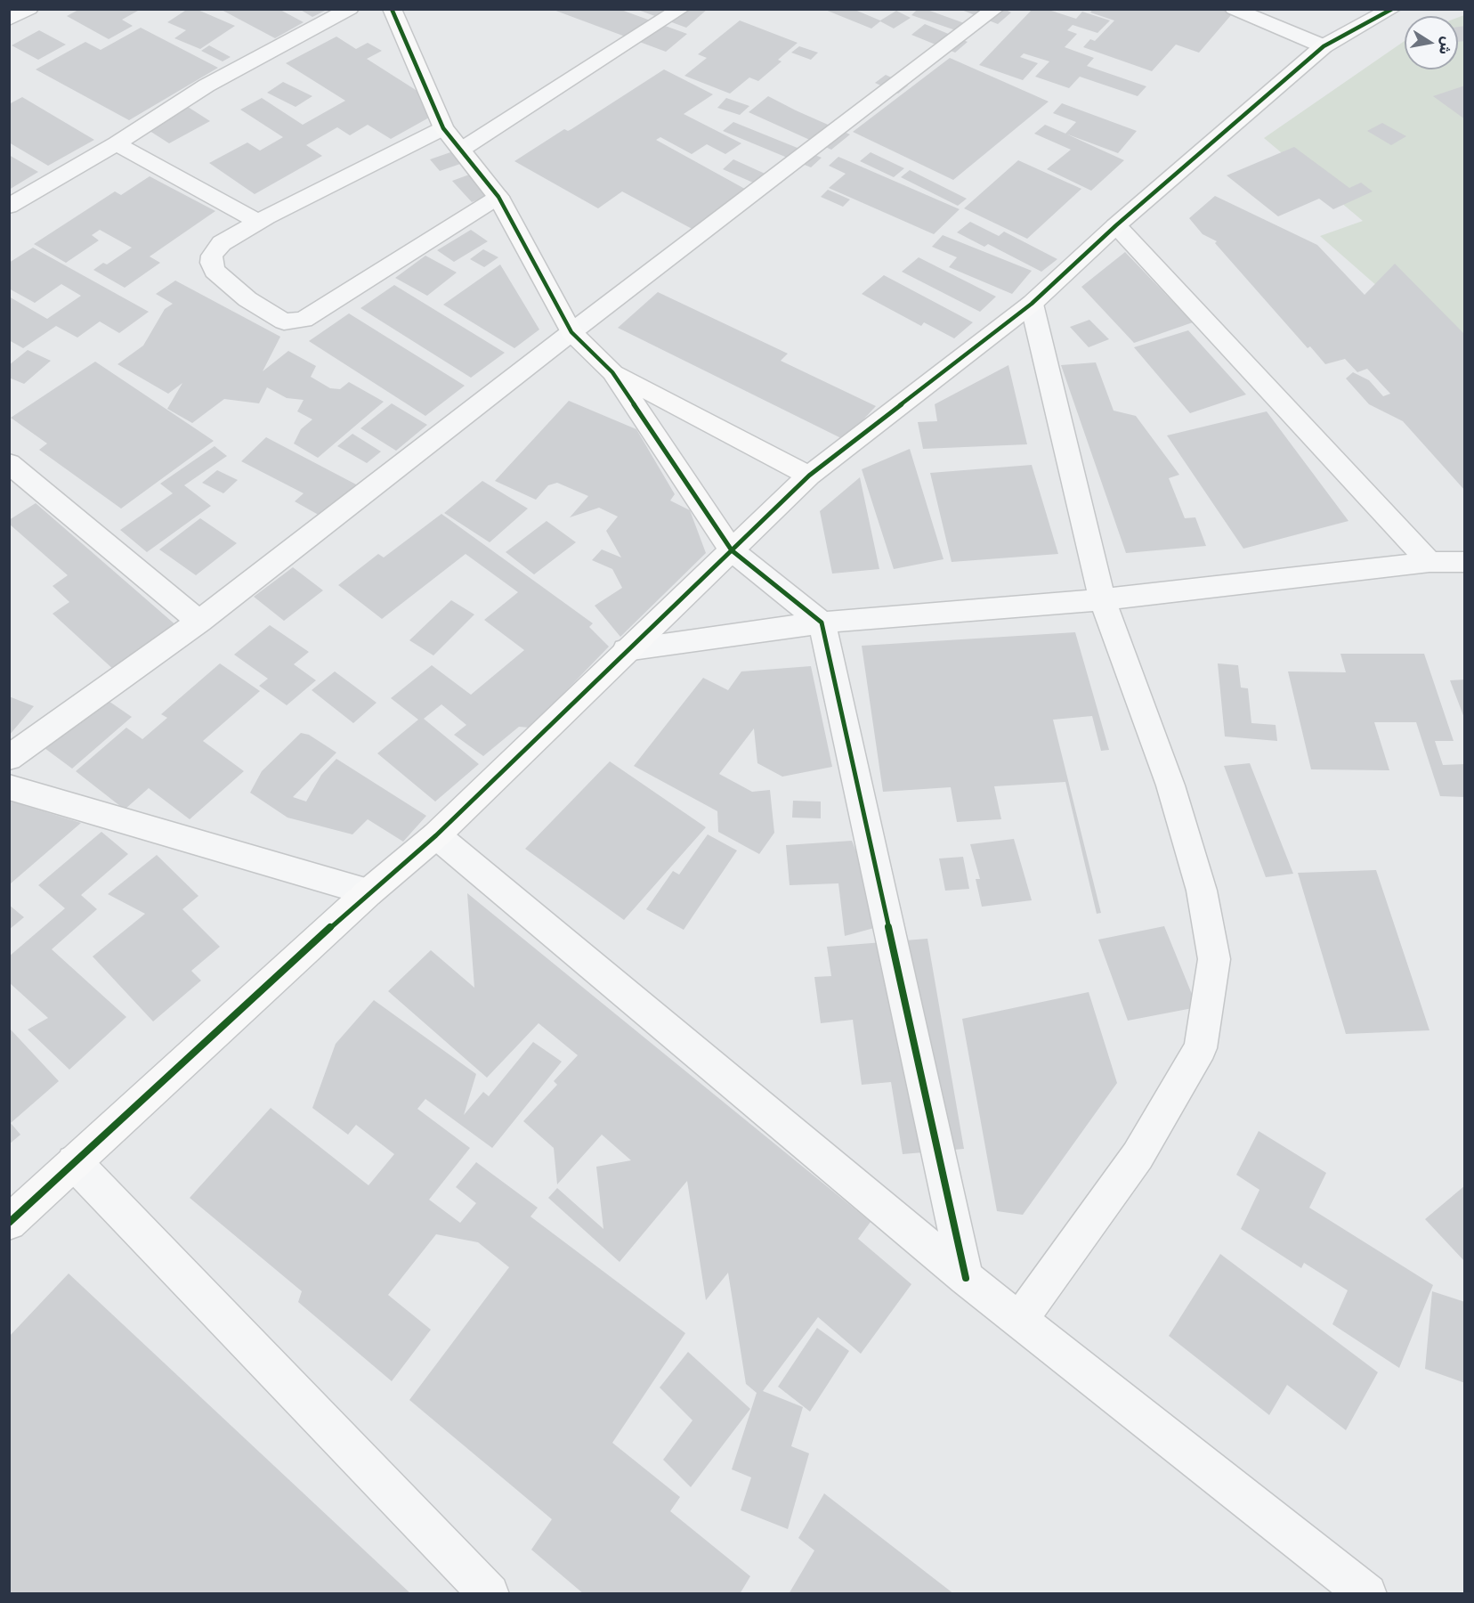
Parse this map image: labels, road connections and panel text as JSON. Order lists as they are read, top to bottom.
{
  "north": "right"
}
